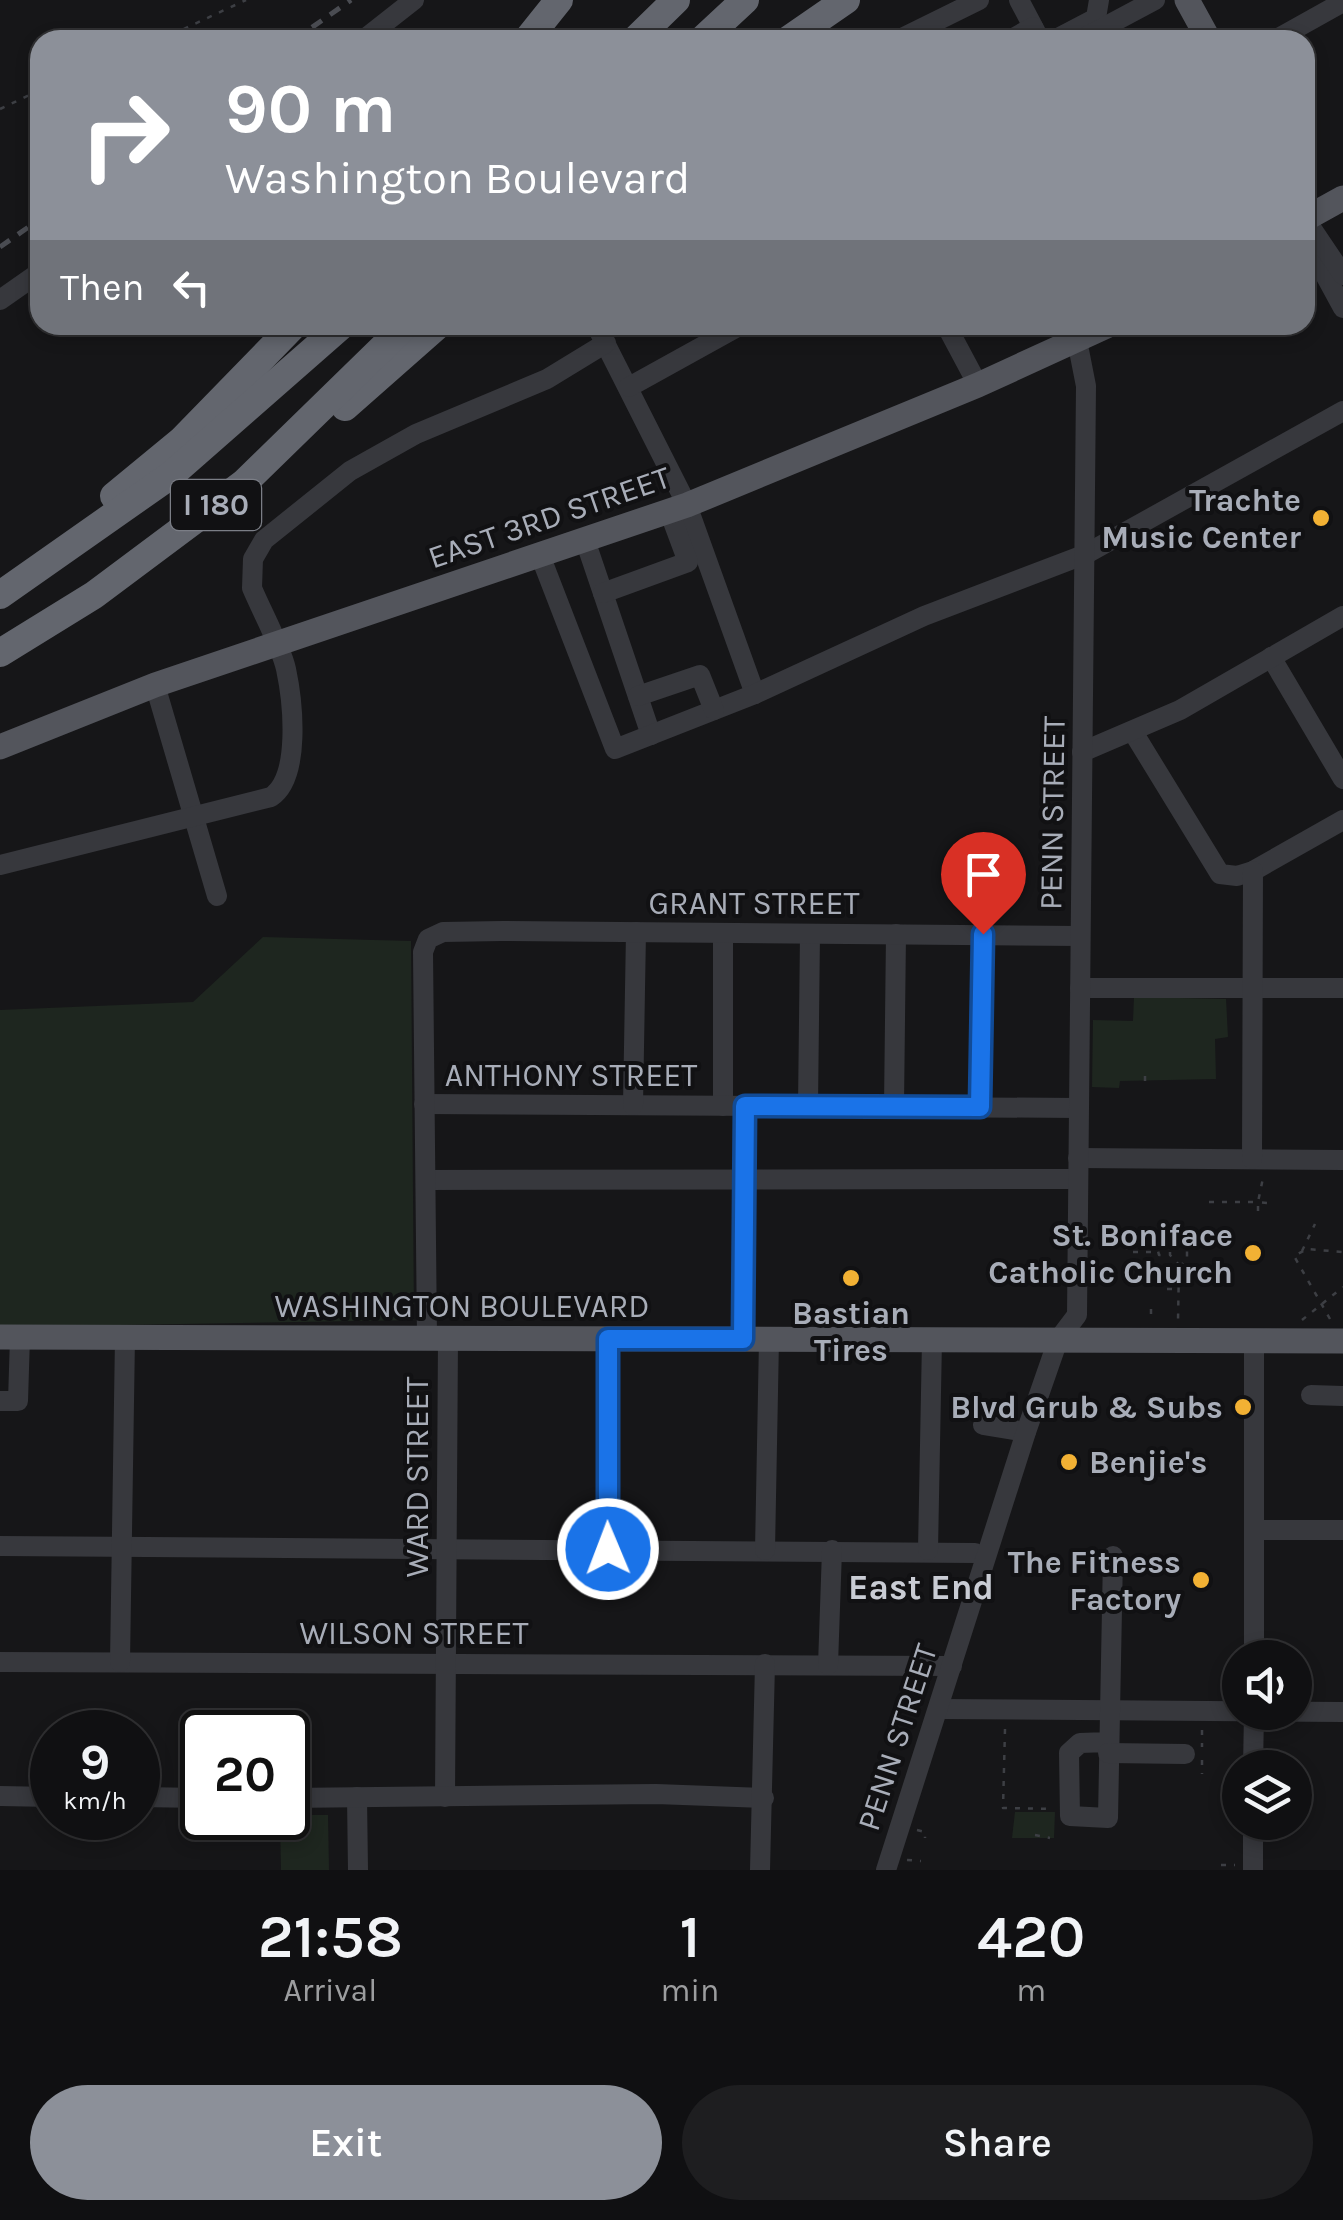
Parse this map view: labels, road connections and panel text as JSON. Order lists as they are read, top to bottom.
{
  "streets": {
    "highway": ["I 180"],
    "main road": ["EAST 3RD STREET", "WASHINGTON BOULEVARD"],
    "street": [
      "PENN STREET",
      "GRANT STREET",
      "ANTHONY STREET",
      "WARD STREET",
      "WILSON STREET"
    ]
  },
  "crossings": [
    ["PENN STREET", "GRANT STREET"],
    ["PENN STREET", "ANTHONY STREET"],
    ["PENN STREET", "WASHINGTON BOULEVARD"],
    ["PENN STREET", "WILSON STREET"],
    ["GRANT STREET", "WARD STREET"],
    ["ANTHONY STREET", "WARD STREET"],
    ["WASHINGTON BOULEVARD", "WARD STREET"],
    ["WARD STREET", "WILSON STREET"]
  ],
  "districts": ["East End"],
  "places": [
    "Trachte Music Center",
    "St. Boniface Catholic Church",
    "Bastian Tires",
    "Blvd Grub & Subs",
    "Benjie's",
    "The Fitness Factory"
  ],
  "page": {
    "turn": ["90 m", "Washington Boulevard"],
    "then": "Then",
    "speed": "9 km/h",
    "limit": "20",
    "eta": [
      "21:58",
      "Arrival",
      "1",
      "min",
      "420",
      "m"
    ],
    "buttons": ["Exit", "Share"]
  }
}
